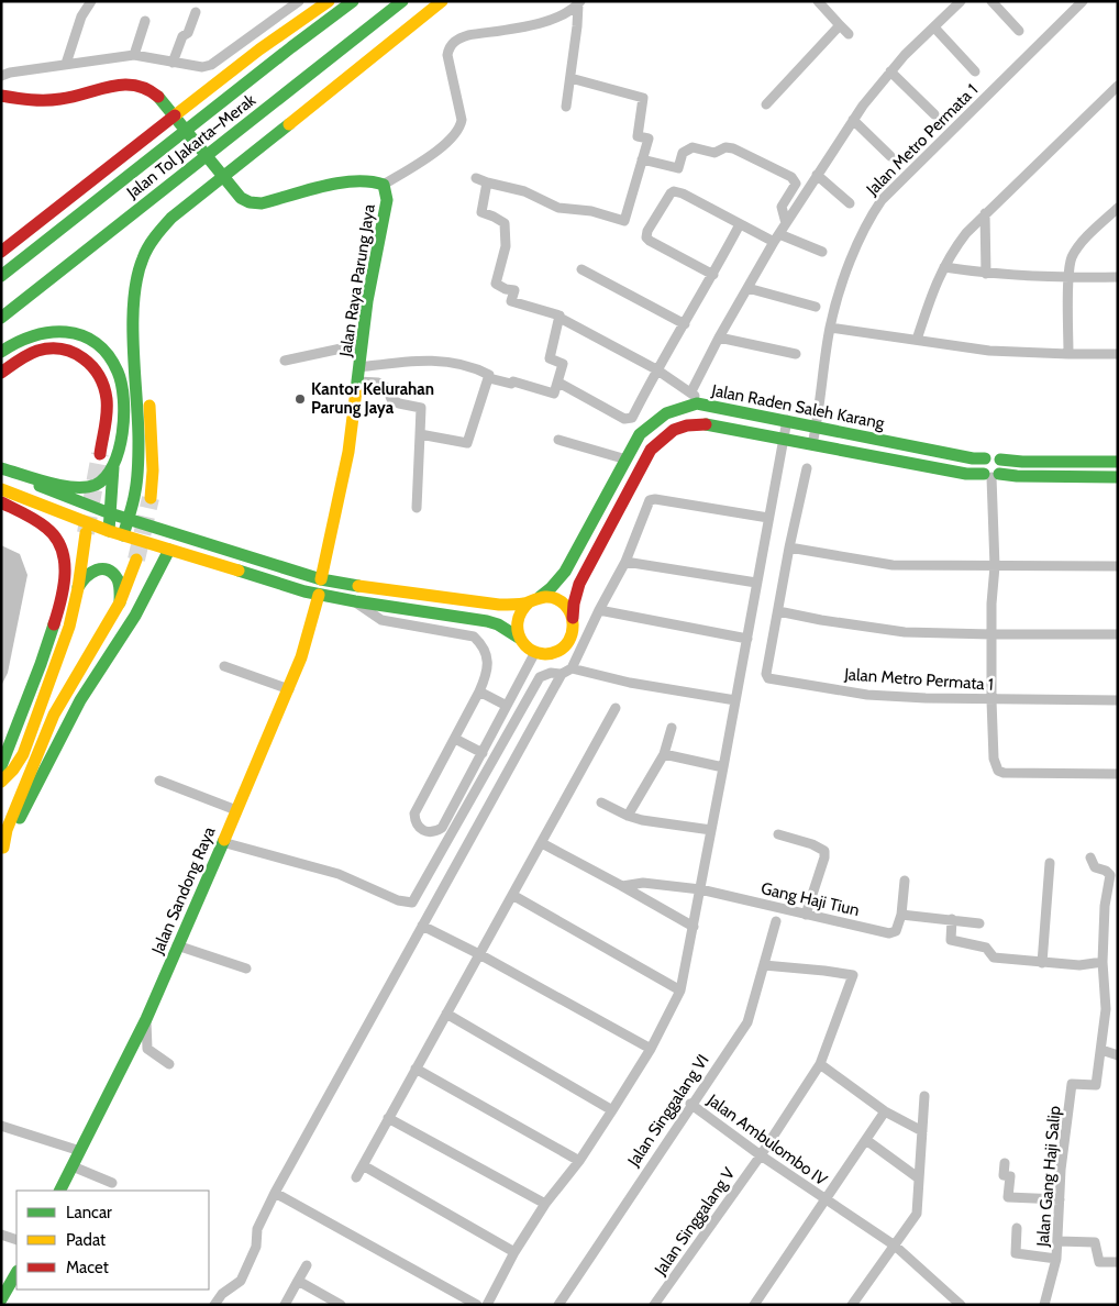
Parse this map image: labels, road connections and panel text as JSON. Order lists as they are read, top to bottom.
{
  "streets": {
    "main road": [
      "Jalan Tol Jakarta–Merak",
      "Jalan Raya Parung Jaya",
      "Jalan Raden Saleh Karang",
      "Jalan Sandong Raya"
    ],
    "street": [
      "Jalan Metro Permata 1",
      "Gang Haji Tiun",
      "Jalan Singgalang VI",
      "Jalan Ambulombo IV",
      "Jalan Gang Haji Salip",
      "Jalan Singgalang V"
    ]
  },
  "crossings": [
    ["Jalan Metro Permata 1", "Jalan Raden Saleh Karang"],
    ["Jalan Singgalang VI", "Jalan Ambulombo IV"],
    ["Jalan Singgalang VI", "Jalan Singgalang V"],
    ["Jalan Ambulombo IV", "Jalan Singgalang V"]
  ],
  "places": ["Kantor Kelurahan Parung Jaya"],
  "legend": ["Lancar", "Padat", "Macet"]
}
